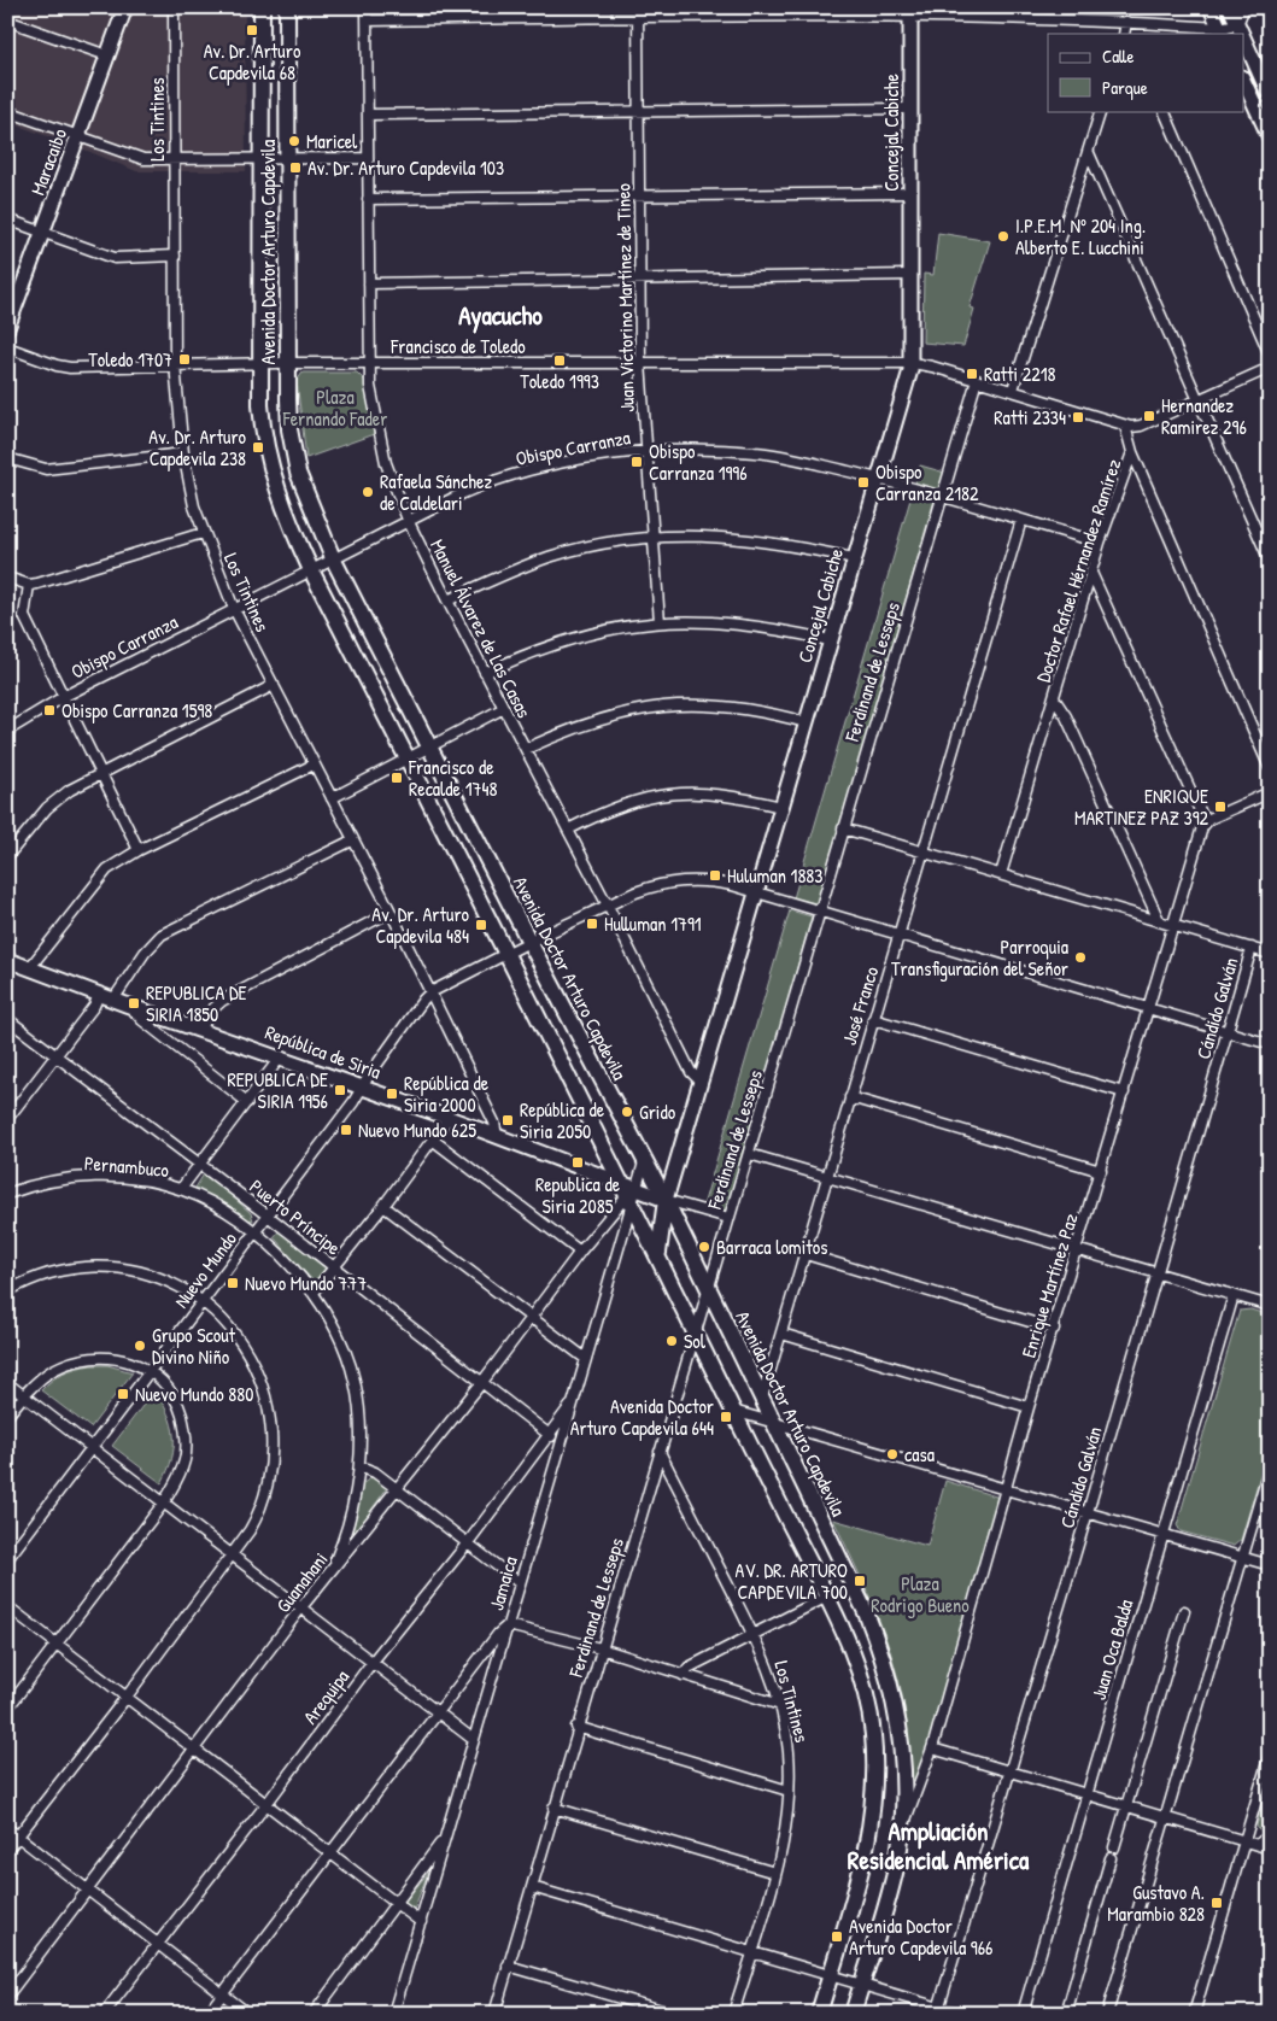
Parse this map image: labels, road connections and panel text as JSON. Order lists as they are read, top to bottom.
{
  "streets": {
    "main road": [
      "Concejal Cabiche",
      "Maracaibo",
      "Avenida Doctor Arturo Capdevila",
      "República de Siria"
    ],
    "street": [
      "Los Tintines",
      "Juan Victorino Martínez de Tineo",
      "Francisco de Toledo",
      "Obispo Carranza",
      "Doctor Rafael Hérnandez Ramírez",
      "Manuel Álvarez de Las Casas",
      "Ferdinand de Lesseps",
      "José Franco",
      "Cándido Galván",
      "Pernambuco",
      "Puerto Príncipe",
      "Nuevo Mundo",
      "Enrique Martínez Paz",
      "Guanahani",
      "Jamaica",
      "Juan Oca Balda",
      "Arequipa"
    ]
  },
  "crossings": [
    ["Los Tintines", "Francisco de Toledo"],
    ["Los Tintines", "Obispo Carranza"],
    ["Los Tintines", "Ferdinand de Lesseps"],
    ["Los Tintines", "República de Siria"],
    ["Los Tintines", "Nuevo Mundo"],
    ["Concejal Cabiche", "Avenida Doctor Arturo Capdevila"],
    ["Concejal Cabiche", "Francisco de Toledo"],
    ["Concejal Cabiche", "Obispo Carranza"],
    ["Concejal Cabiche", "Manuel Álvarez de Las Casas"],
    ["Concejal Cabiche", "República de Siria"],
    ["Avenida Doctor Arturo Capdevila", "Francisco de Toledo"],
    ["Avenida Doctor Arturo Capdevila", "Obispo Carranza"],
    ["Avenida Doctor Arturo Capdevila", "Ferdinand de Lesseps"],
    ["Avenida Doctor Arturo Capdevila", "José Franco"],
    ["Avenida Doctor Arturo Capdevila", "República de Siria"],
    ["Avenida Doctor Arturo Capdevila", "Enrique Martínez Paz"],
    ["Avenida Doctor Arturo Capdevila", "Guanahani"],
    ["Avenida Doctor Arturo Capdevila", "Jamaica"],
    ["Juan Victorino Martínez de Tineo", "Francisco de Toledo"],
    ["Juan Victorino Martínez de Tineo", "Obispo Carranza"],
    ["Francisco de Toledo", "Doctor Rafael Hérnandez Ramírez"],
    ["Francisco de Toledo", "Manuel Álvarez de Las Casas"],
    ["Francisco de Toledo", "Ferdinand de Lesseps"],
    ["Obispo Carranza", "Doctor Rafael Hérnandez Ramírez"],
    ["Obispo Carranza", "Manuel Álvarez de Las Casas"],
    ["Obispo Carranza", "Ferdinand de Lesseps"],
    ["Obispo Carranza", "José Franco"],
    ["Ferdinand de Lesseps", "República de Siria"],
    ["República de Siria", "Nuevo Mundo"],
    ["República de Siria", "Guanahani"],
    ["República de Siria", "Jamaica"],
    ["Pernambuco", "Nuevo Mundo"],
    ["Pernambuco", "Guanahani"],
    ["Puerto Príncipe", "Nuevo Mundo"],
    ["Puerto Príncipe", "Guanahani"],
    ["Puerto Príncipe", "Jamaica"],
    ["Puerto Príncipe", "Arequipa"],
    ["Guanahani", "Jamaica"],
    ["Jamaica", "Arequipa"]
  ],
  "districts": ["Ayacucho", "Ampliación Residencial América"],
  "parks": ["Plaza Fernando Fader", "Plaza Rodrigo Bueno"],
  "places": {
    "transit": [
      "Av. Dr. Arturo Capdevila 68",
      "Av. Dr. Arturo Capdevila 103",
      "Toledo 1707",
      "Toledo 1993",
      "Ratti 2218",
      "Hernandez Ramirez 296",
      "Ratti 2334",
      "Av. Dr. Arturo Capdevila 238",
      "Obispo Carranza 1996",
      "Obispo Carranza 2182",
      "Obispo Carranza 1598",
      "Francisco de Recalde 1748",
      "ENRIQUE MARTINEZ PAZ 392",
      "Huluman 1883",
      "Hulluman 1791",
      "Av. Dr. Arturo Capdevila 484",
      "REPUBLICA DE SIRIA 1850",
      "REPUBLICA DE SIRIA 1956",
      "República de Siria 2000",
      "República de Siria 2050",
      "Nuevo Mundo 625",
      "Republica de Siria 2085",
      "Nuevo Mundo 777",
      "Nuevo Mundo 880",
      "Avenida Doctor Arturo Capdevila 644",
      "AV. DR. ARTURO CAPDEVILA 700",
      "Gustavo A. Marambio 828",
      "Avenida Doctor Arturo Capdevila 966"
    ],
    "other": [
      "Maricel",
      "I.P.E.M. Nº 204 Ing. Alberto E. Lucchini",
      "Rafaela Sánchez de Caldelari",
      "Parroquia Transfiguración del Señor",
      "Grido",
      "Barraca lomitos",
      "Sol",
      "Grupo Scout Divino Niño",
      "casa"
    ]
  },
  "legend": ["Calle", "Parque"]
}
